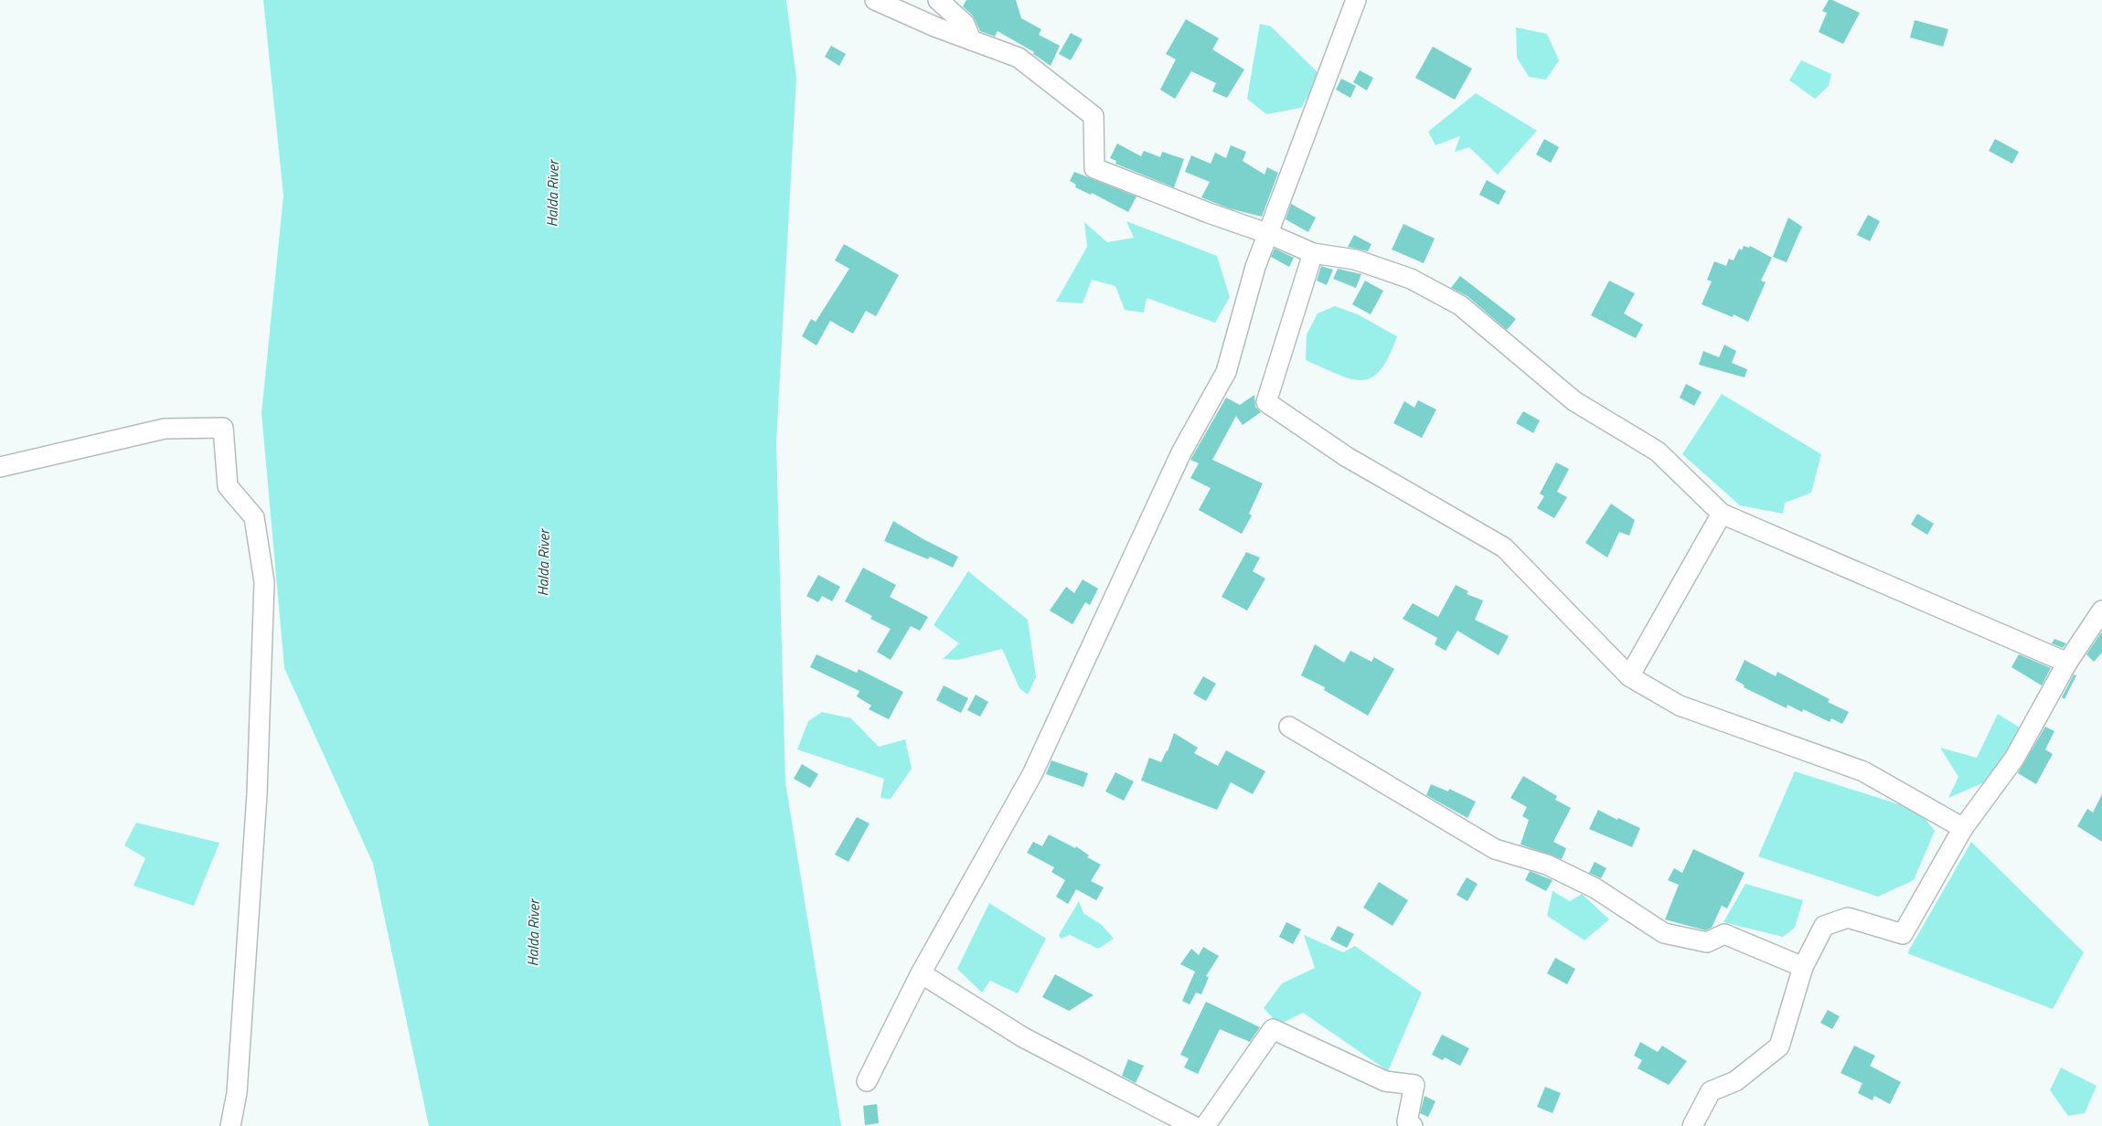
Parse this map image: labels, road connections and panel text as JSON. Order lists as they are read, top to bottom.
{
  "water": ["Halda River"]
}
